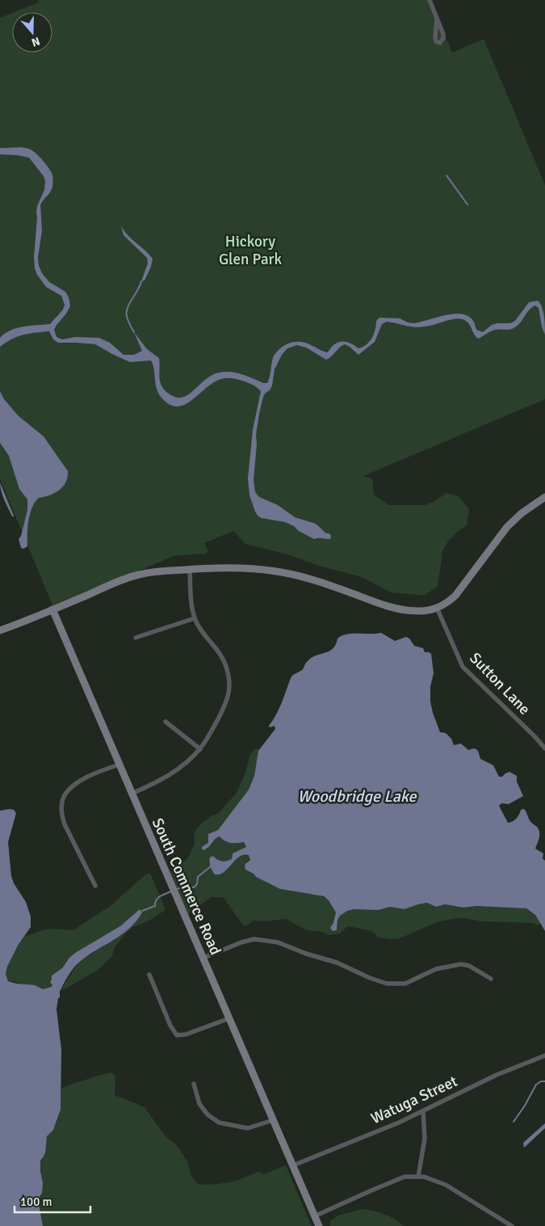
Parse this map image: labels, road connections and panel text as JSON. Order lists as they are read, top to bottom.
{
  "streets": {
    "street": ["Sutton Lane", "South Commerce Road", "Watuga Street"]
  },
  "crossings": [
    ["South Commerce Road", "Watuga Street"]
  ],
  "water": ["Woodbridge Lake"],
  "parks": ["Hickory Glen Park"],
  "scale_bar": "100 m",
  "north": "bottom"
}
